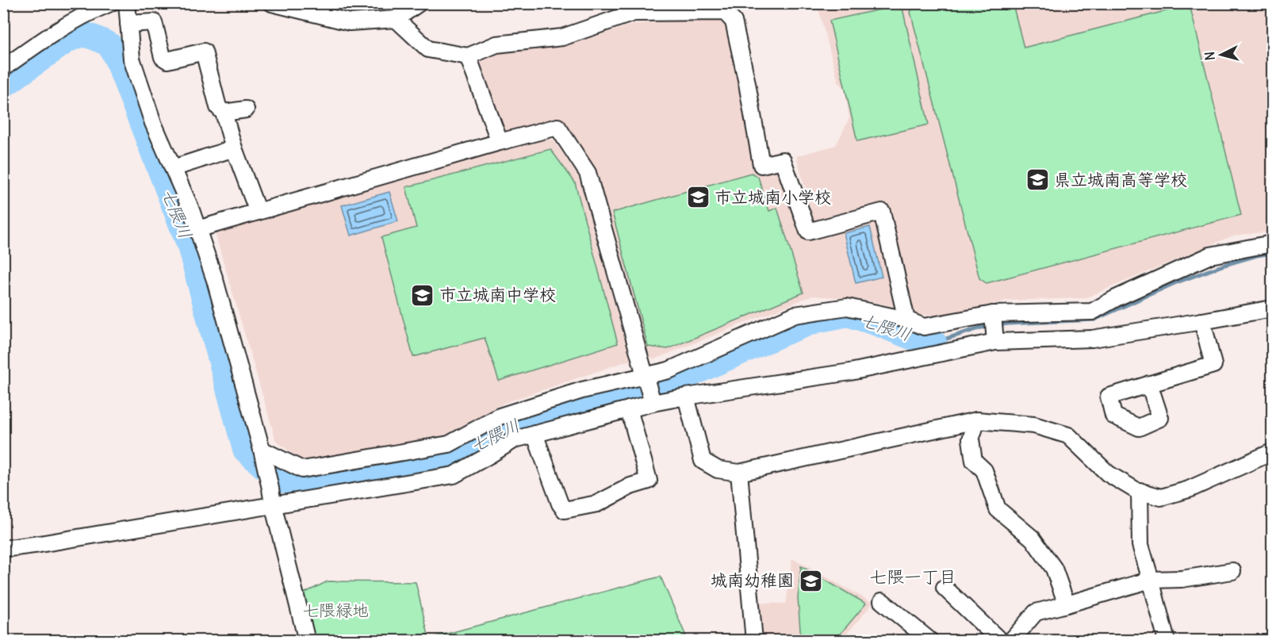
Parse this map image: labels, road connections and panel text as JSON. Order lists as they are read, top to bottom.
{
  "districts": ["七隈一丁目"],
  "water": ["七隈川"],
  "parks": ["七隈緑地"],
  "places": {
    "school or university": [
      "県立城南高等学校",
      "市立城南小学校",
      "市立城南中学校",
      "城南幼稚園"
    ]
  },
  "north": "left"
}
